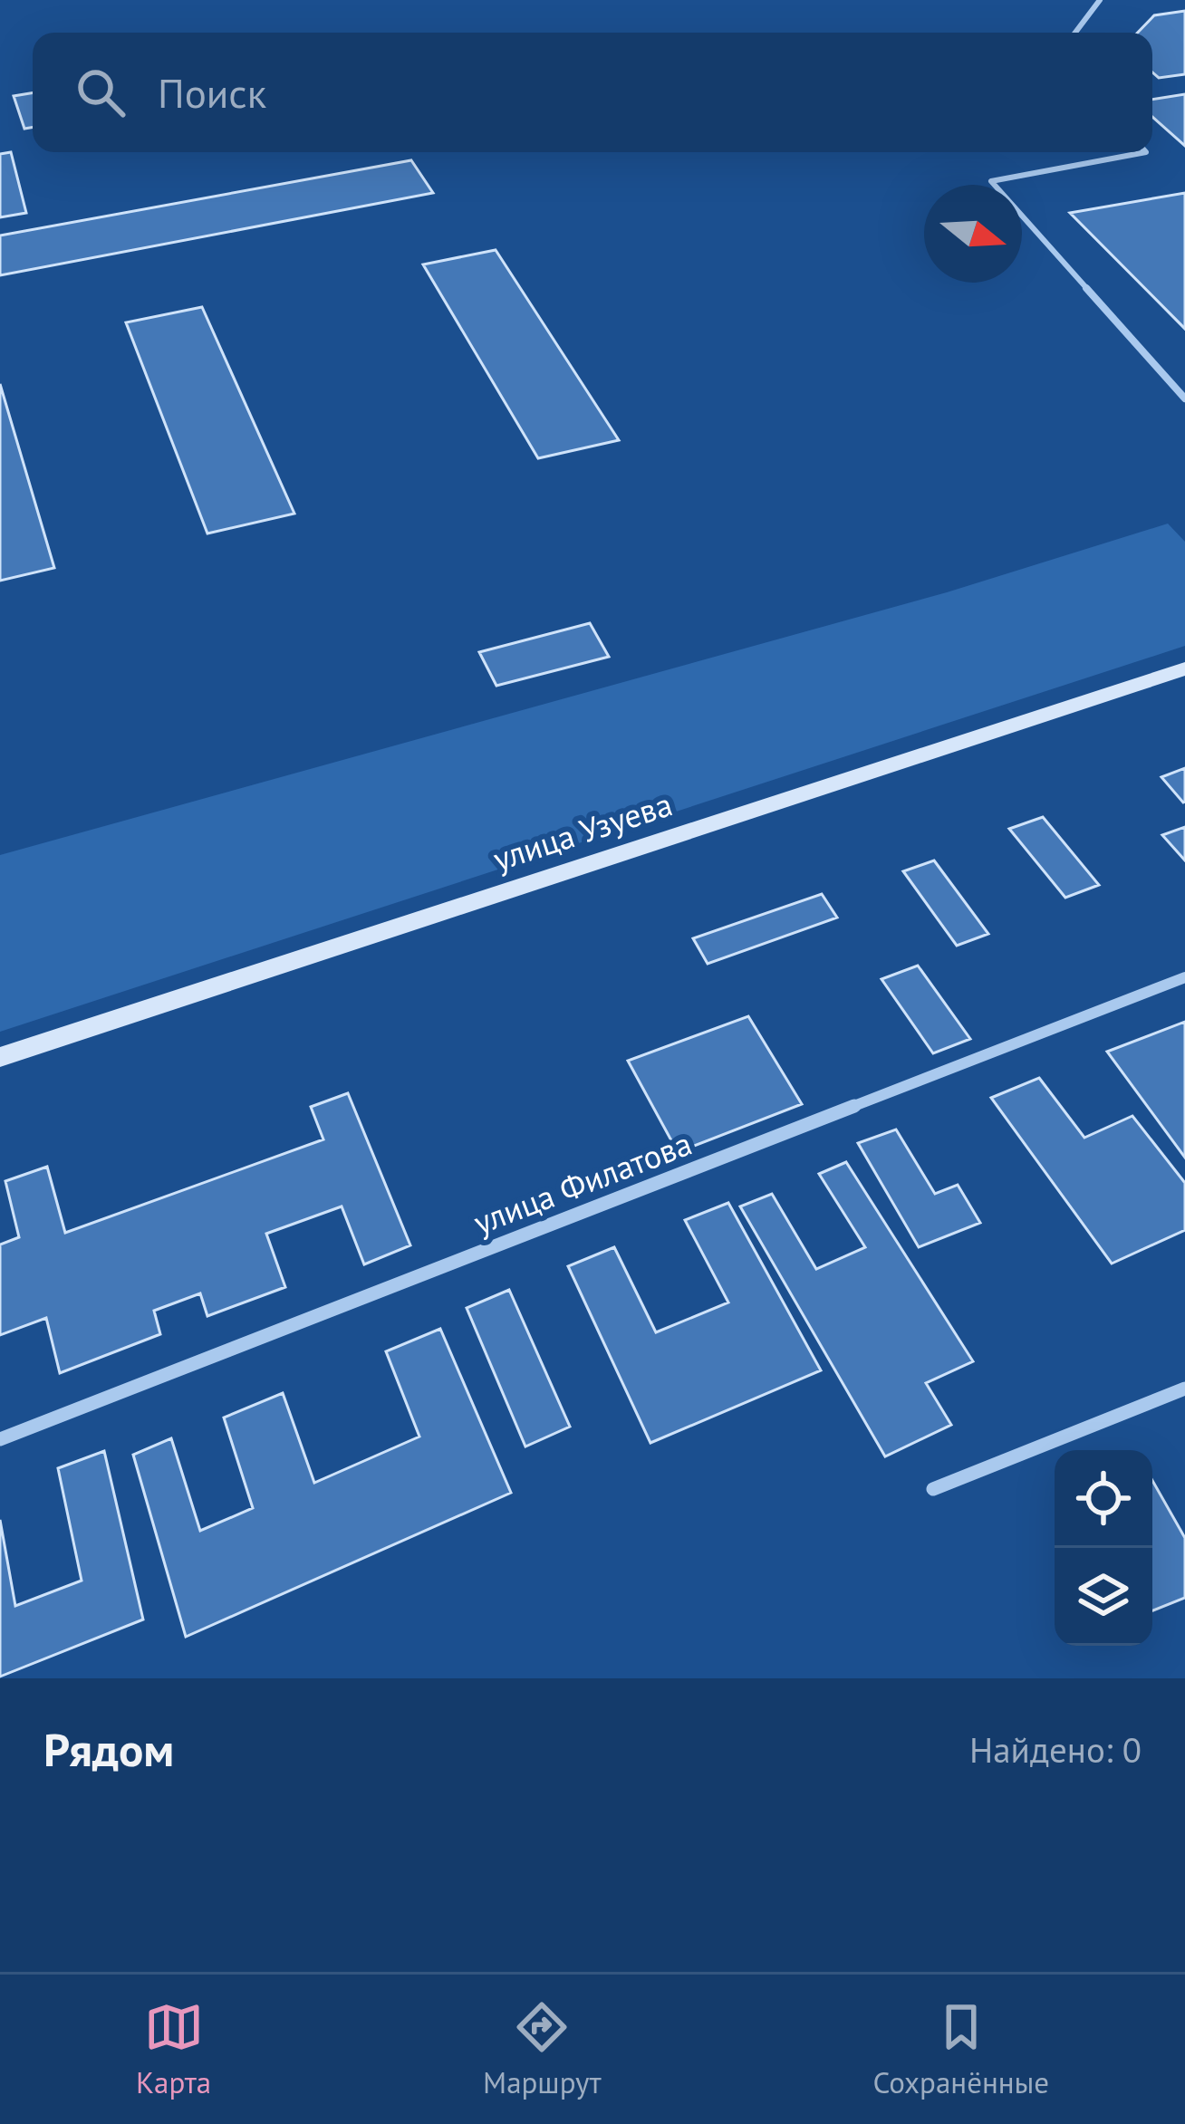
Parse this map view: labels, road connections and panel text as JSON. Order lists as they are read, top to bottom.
{
  "streets": {
    "main road": ["улица Узуева"],
    "street": ["улица Филатова"]
  },
  "north": "right",
  "page": {
    "search": "Поиск",
    "heading": ["Рядом", "Найдено: 0"],
    "nav": ["Карта", "Маршрут", "Сохранённые"]
  }
}
